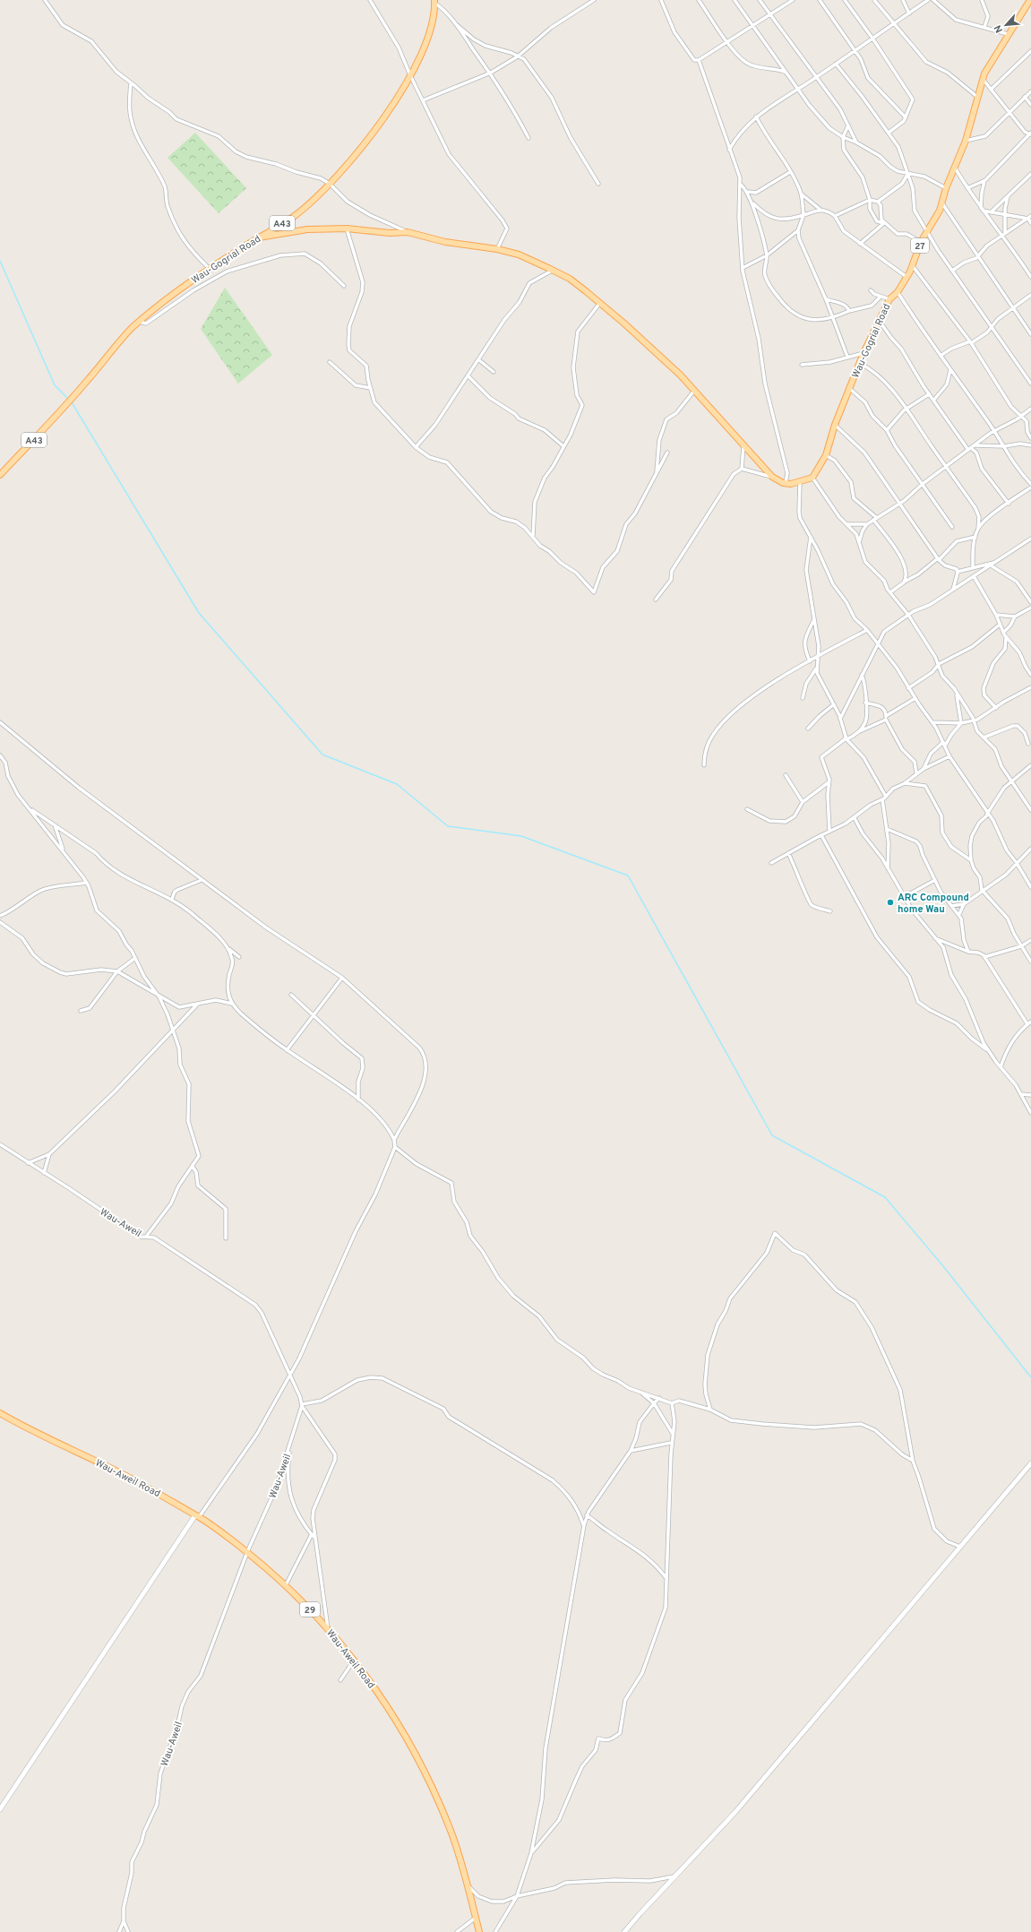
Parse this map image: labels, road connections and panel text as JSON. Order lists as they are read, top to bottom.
{
  "streets": {
    "main road": [
      "A43",
      "27",
      "Wau-Gogrial Road",
      "Wau-Aweil Road",
      "29"
    ],
    "street": ["Wau-Aweil"]
  },
  "crossings": [
    ["Wau-Aweil", "Wau-Aweil Road"]
  ],
  "places": ["ARC Compound home Wau"],
  "north": "bottom left"
}
